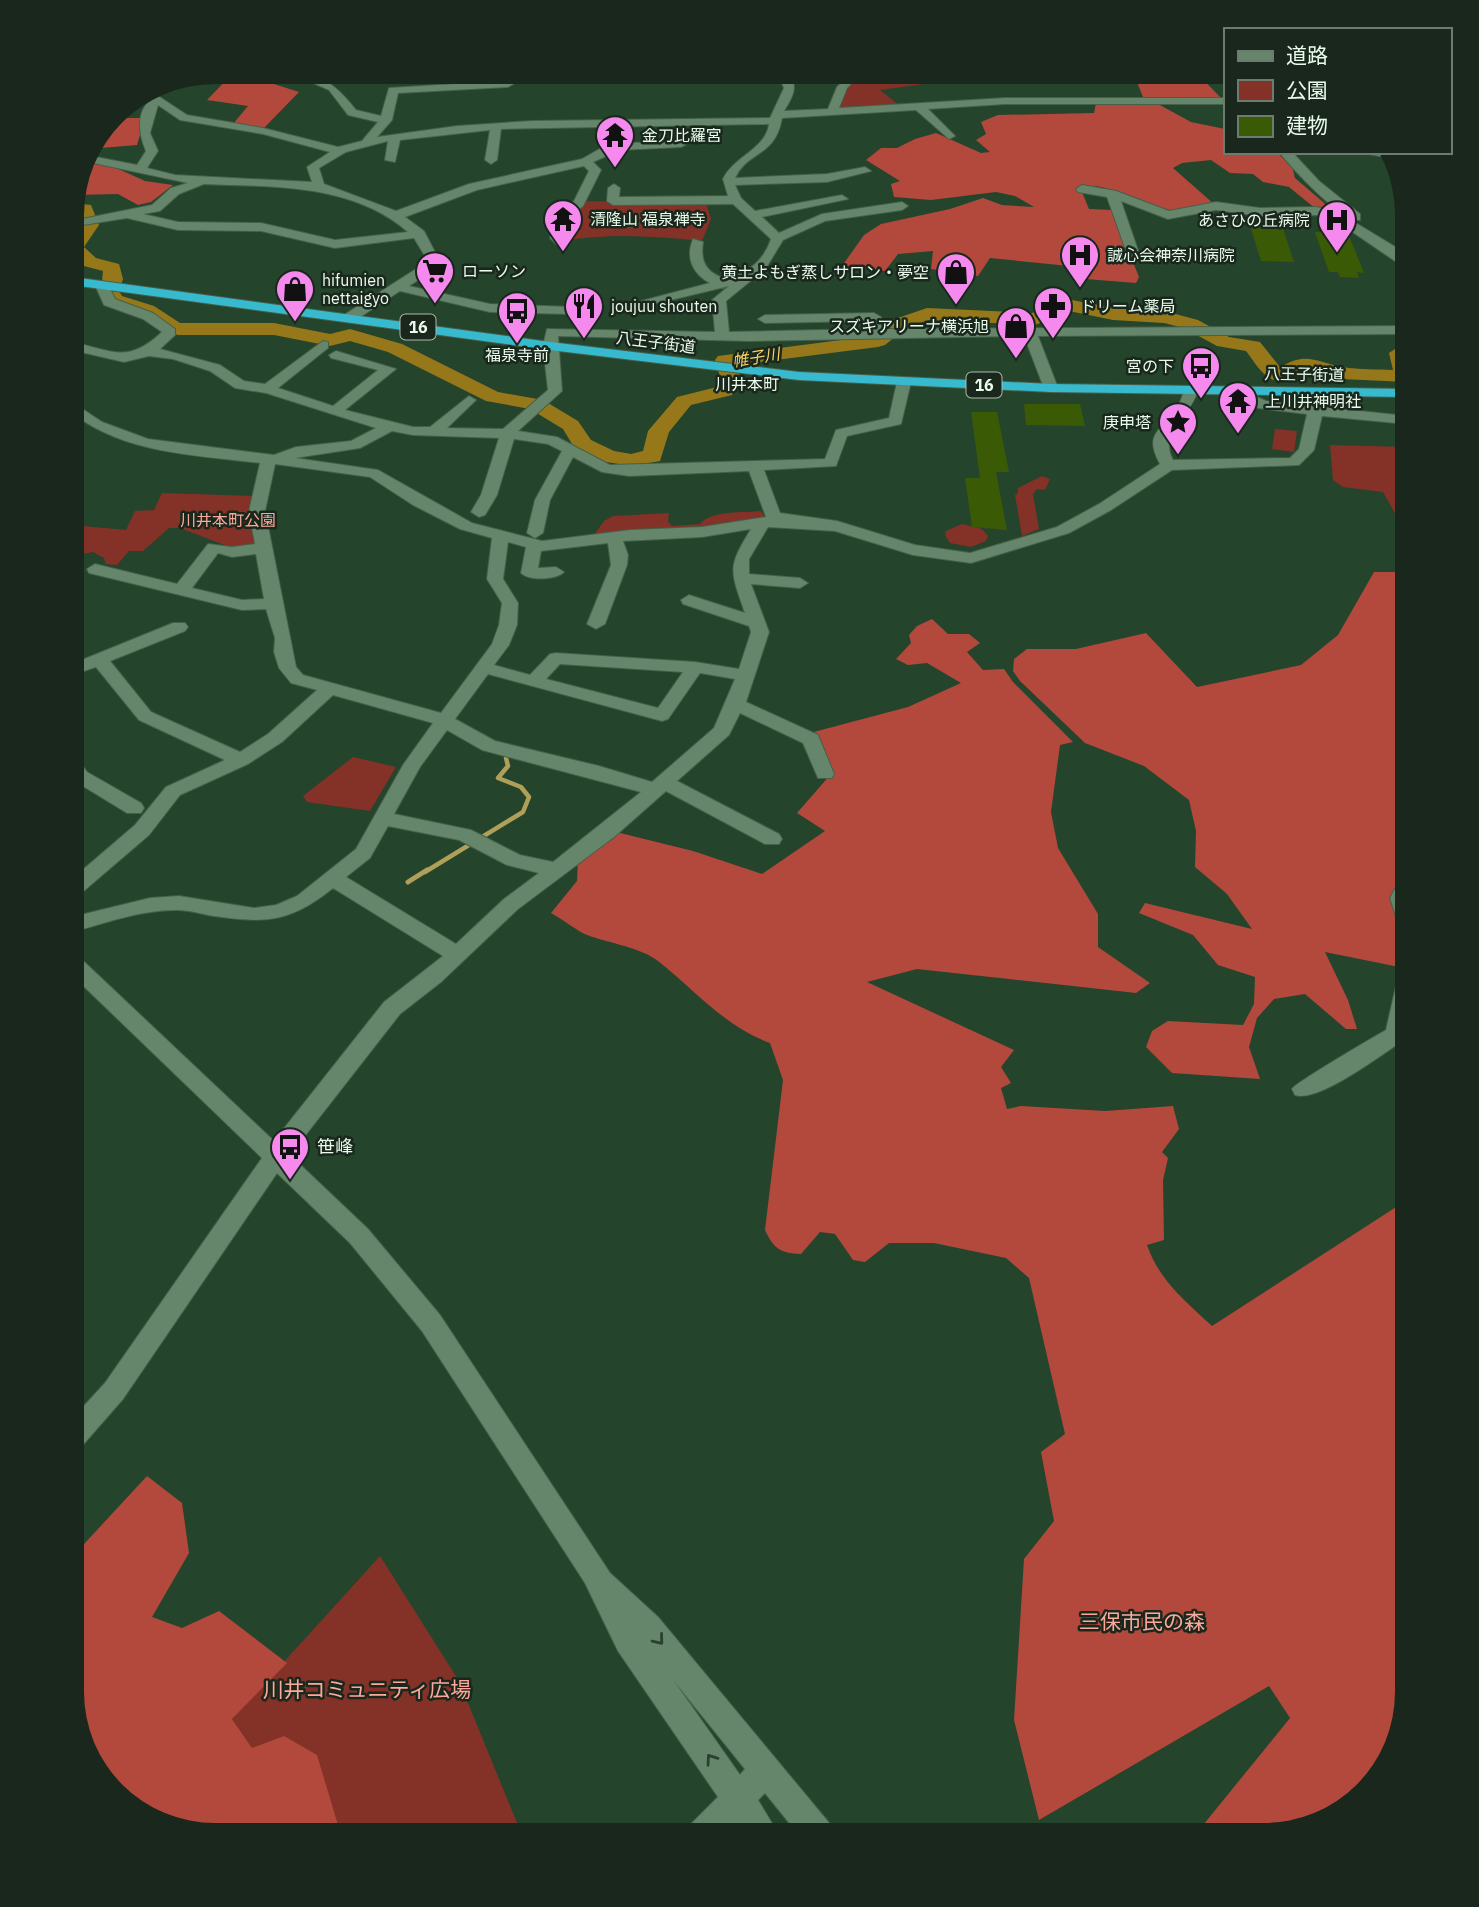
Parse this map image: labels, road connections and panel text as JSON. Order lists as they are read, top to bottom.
{
  "streets": {
    "highway": ["16", "八王子街道"]
  },
  "districts": ["川井本町"],
  "water": ["帷子川"],
  "parks": ["川井本町公園", "三保市民の森", "川井コミュニティ広場"],
  "places": {
    "temple": ["金刀比羅宮", "清隆山 福泉禅寺", "上川井神明社"],
    "hospital": ["あさひの丘病院", "誠心会神奈川病院"],
    "supermarket": ["ローソン"],
    "shop": ["黄土よもぎ蒸しサロン・夢空", "hifumien nettaigyo", "スズキアリーナ横浜旭"],
    "restaurant": ["joujuu shouten"],
    "pharmacy": ["ドリーム薬局"],
    "bus stop": ["福泉寺前", "宮の下", "笹峰"],
    "place": ["庚申塔"]
  },
  "legend": ["道路", "公園", "建物"]
}
